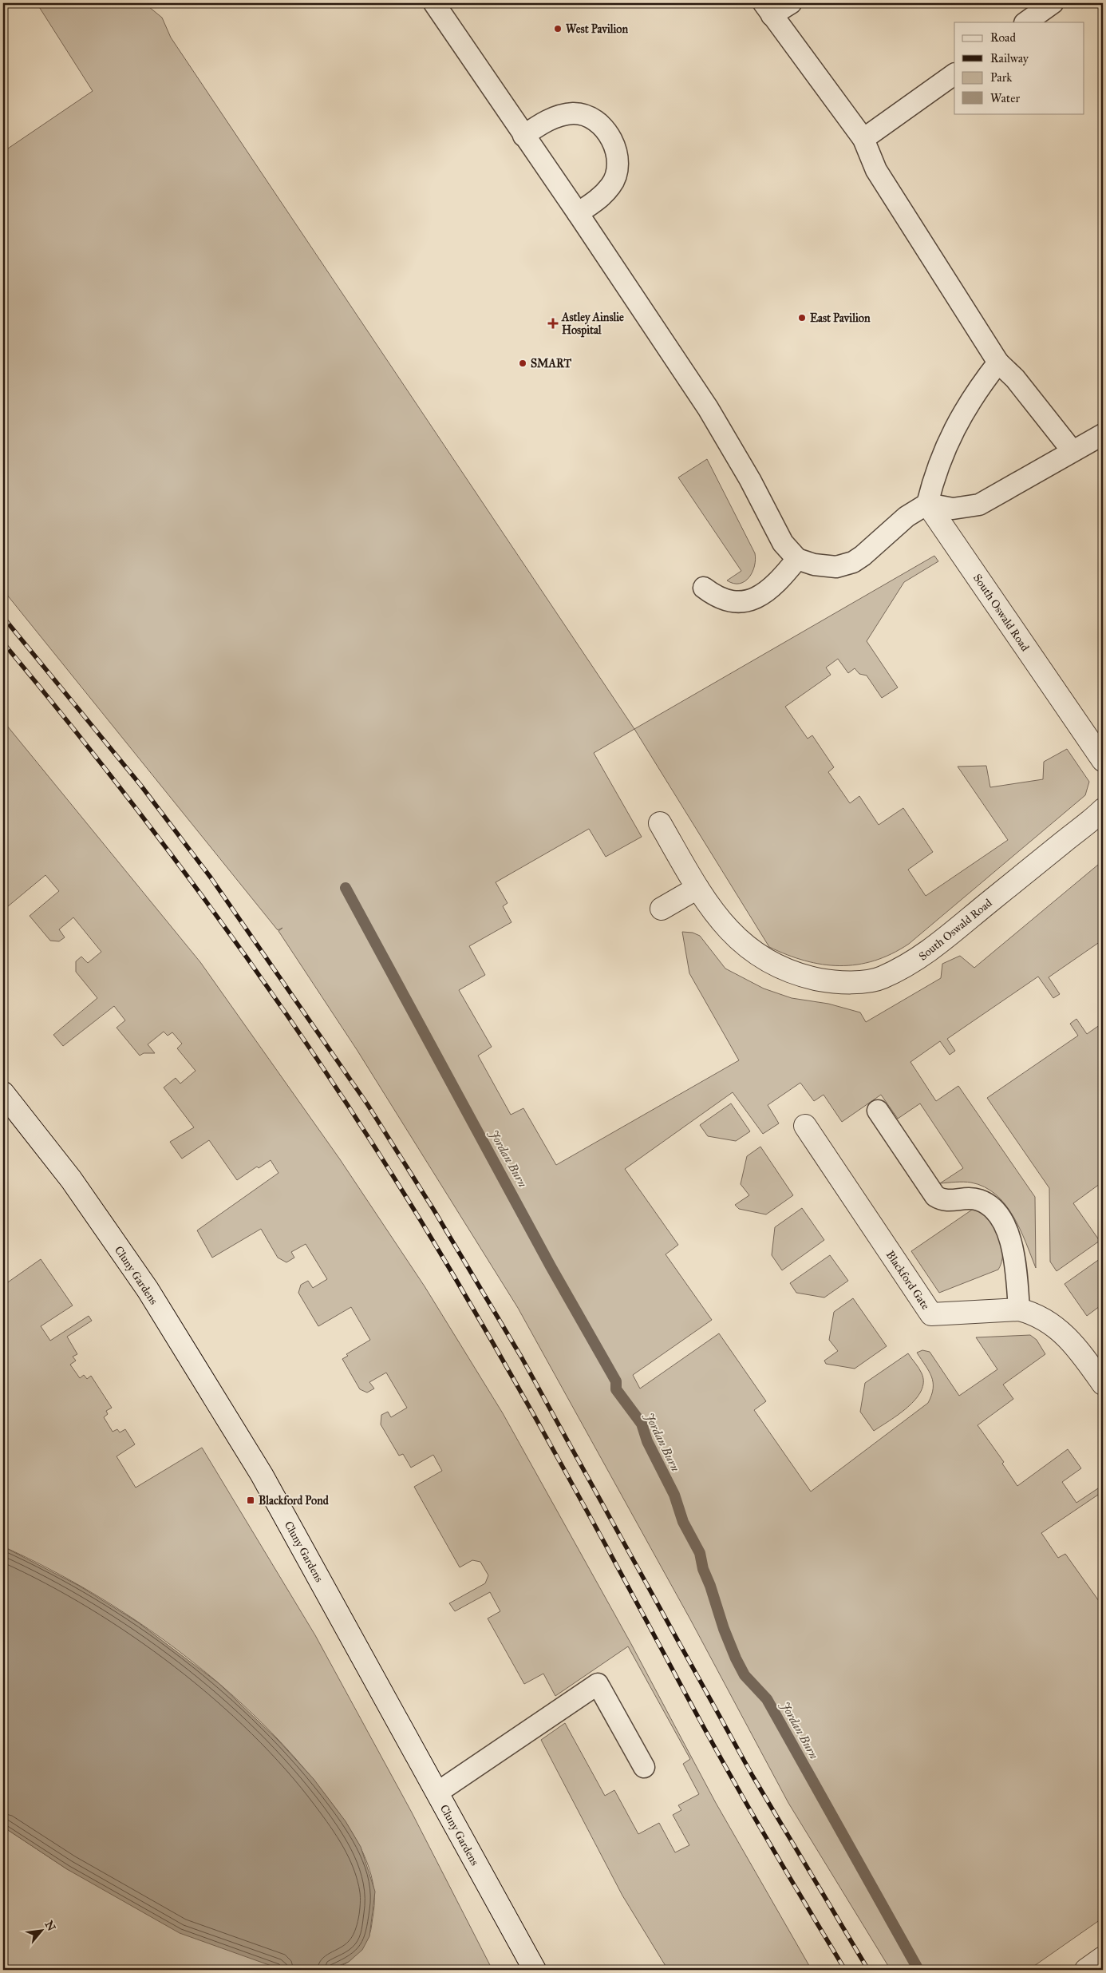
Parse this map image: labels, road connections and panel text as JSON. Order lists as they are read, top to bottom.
{
  "streets": {
    "street": ["South Oswald Road", "Cluny Gardens", "Blackford Gate"]
  },
  "water": ["Jordan Burn"],
  "places": {
    "other": ["West Pavilion", "East Pavilion", "SMART"],
    "health": ["Astley Ainslie Hospital"],
    "transit": ["Blackford Pond"]
  },
  "legend": [
    "Road",
    "Railway",
    "Park",
    "Water"
  ],
  "north": "top right"
}
